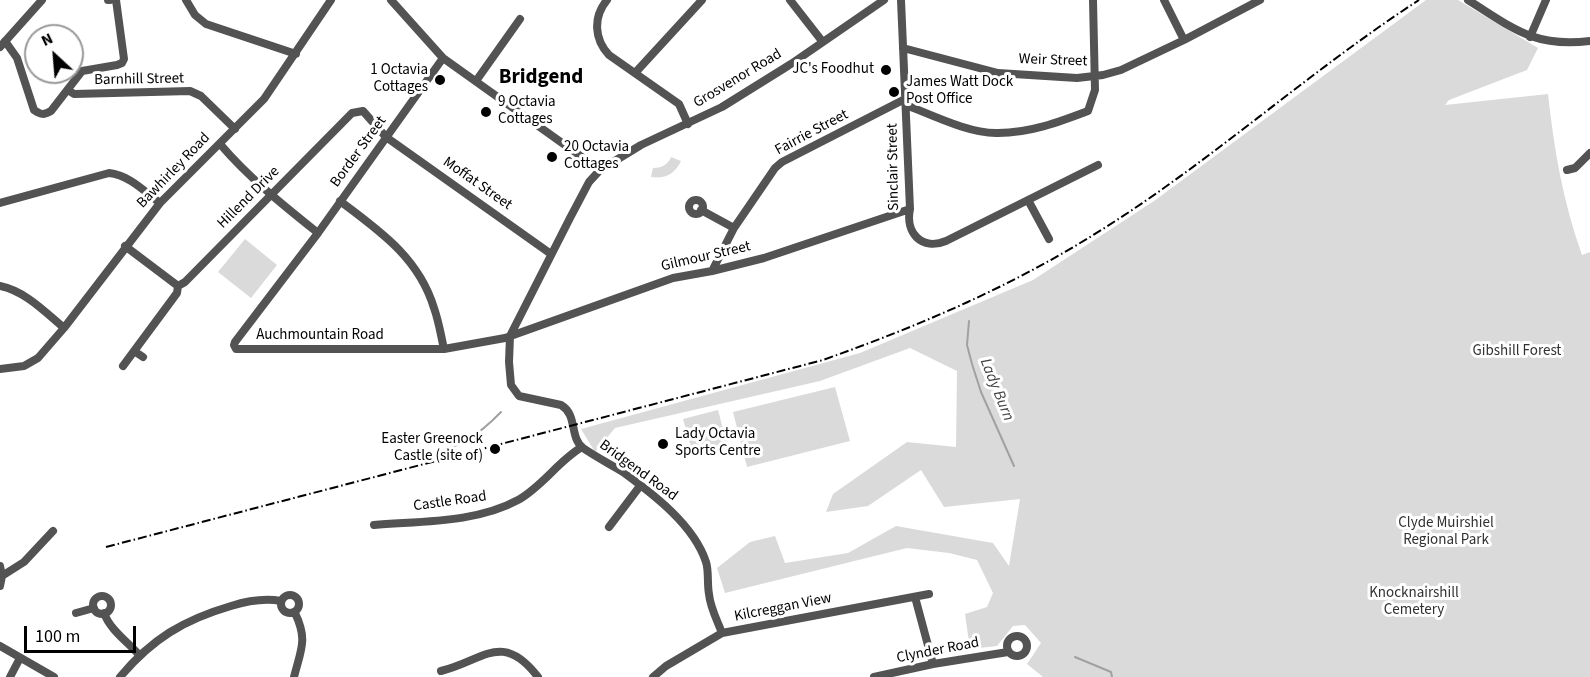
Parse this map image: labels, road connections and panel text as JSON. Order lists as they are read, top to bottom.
{
  "streets": {
    "street": [
      "Weir Street",
      "Grosvenor Road",
      "Barnhill Street",
      "Fairrie Street",
      "Border Street",
      "Sinclair Street",
      "Bawhirley Road",
      "Moffat Street",
      "Hillend Drive",
      "Gilmour Street",
      "Auchmountain Road",
      "Bridgend Road",
      "Castle Road",
      "Kilcreggan View",
      "Clynder Road"
    ]
  },
  "crossings": [
    ["Weir Street", "Sinclair Street"],
    ["Grosvenor Road", "Bridgend Road"],
    ["Barnhill Street", "Bawhirley Road"],
    ["Fairrie Street", "Sinclair Street"],
    ["Fairrie Street", "Gilmour Street"],
    ["Border Street", "Moffat Street"],
    ["Border Street", "Hillend Drive"],
    ["Border Street", "Auchmountain Road"],
    ["Sinclair Street", "Gilmour Street"],
    ["Moffat Street", "Hillend Drive"],
    ["Moffat Street", "Bridgend Road"],
    ["Gilmour Street", "Auchmountain Road"],
    ["Gilmour Street", "Bridgend Road"],
    ["Auchmountain Road", "Bridgend Road"],
    ["Bridgend Road", "Castle Road"],
    ["Bridgend Road", "Kilcreggan View"]
  ],
  "districts": ["Bridgend"],
  "water": ["Lady Burn"],
  "parks": ["Gibshill Forest", "Clyde Muirshiel Regional Park", "Knocknairshill Cemetery"],
  "places": [
    "JC's Foodhut",
    "1 Octavia Cottages",
    "James Watt Dock Post Office",
    "9 Octavia Cottages",
    "20 Octavia Cottages",
    "Lady Octavia Sports Centre",
    "Easter Greenock Castle (site of)"
  ],
  "scale_bar": "100 m",
  "north": "top left"
}
